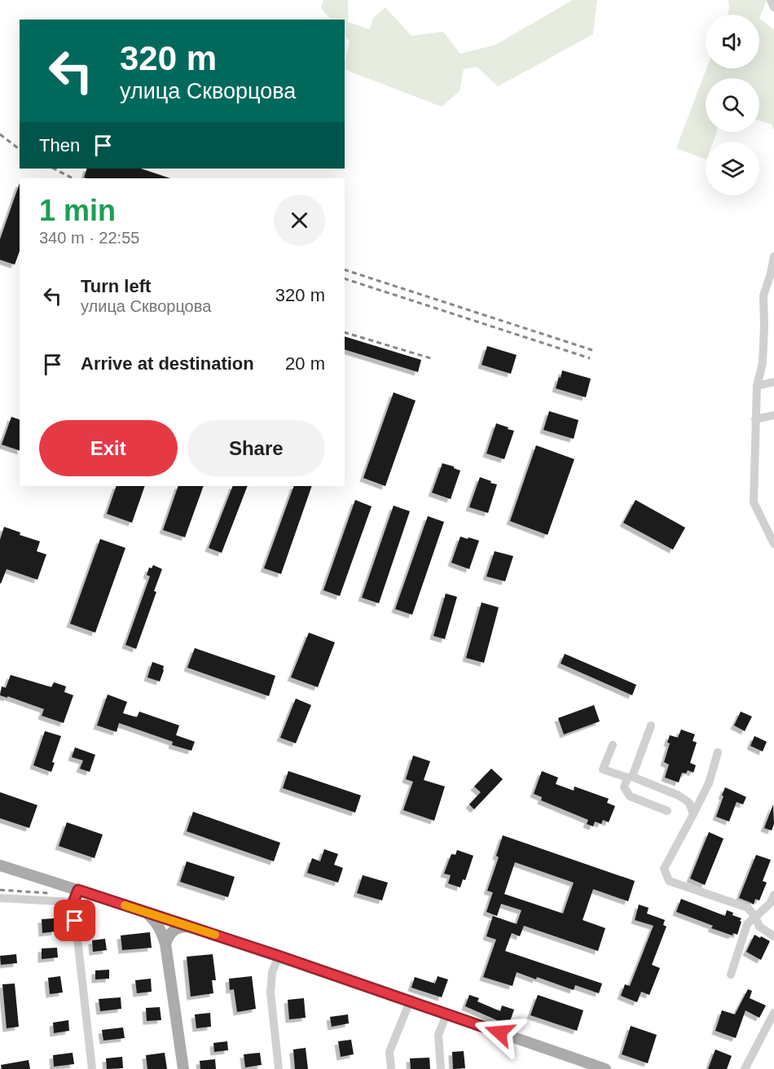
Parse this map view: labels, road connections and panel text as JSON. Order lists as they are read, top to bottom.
{
  "page": {
    "turn": ["320 m", "улица Скворцова"],
    "then": "Then",
    "heading": ["1 min", "340 m · 22:55"],
    "list": [
      {
        "name": "Turn left",
        "note": "улица Скворцова",
        "value": "320 m"
      },
      {
        "name": "Arrive at destination",
        "value": "20 m"
      }
    ],
    "buttons": ["Exit", "Share"]
  }
}
